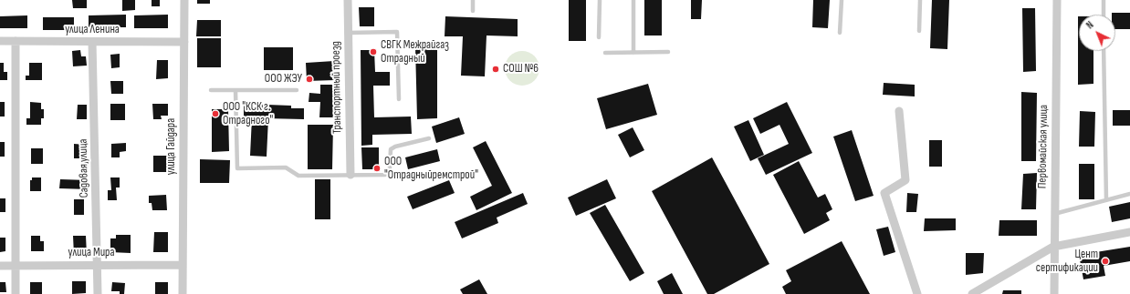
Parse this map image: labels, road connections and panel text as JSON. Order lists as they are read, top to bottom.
{
  "streets": {
    "street": [
      "улица Ленина",
      "Транспортный проезд",
      "улица Гайдара",
      "Первомайская улица",
      "Садовая улица",
      "улица Мира"
    ]
  },
  "crossings": [
    ["улица Ленина", "улица Гайдара"],
    ["улица Ленина", "Садовая улица"],
    ["улица Гайдара", "улица Мира"],
    ["Садовая улица", "улица Мира"]
  ],
  "places": [
    "СВГК Межрайгаз Отрадный",
    "СОШ №6",
    "ООО ЖЭУ",
    "ООО \"КСК г. Отрадного\"",
    "ООО \"Отрадныйремстрой\"",
    "Цент сертификации"
  ],
  "north": "top left"
}
